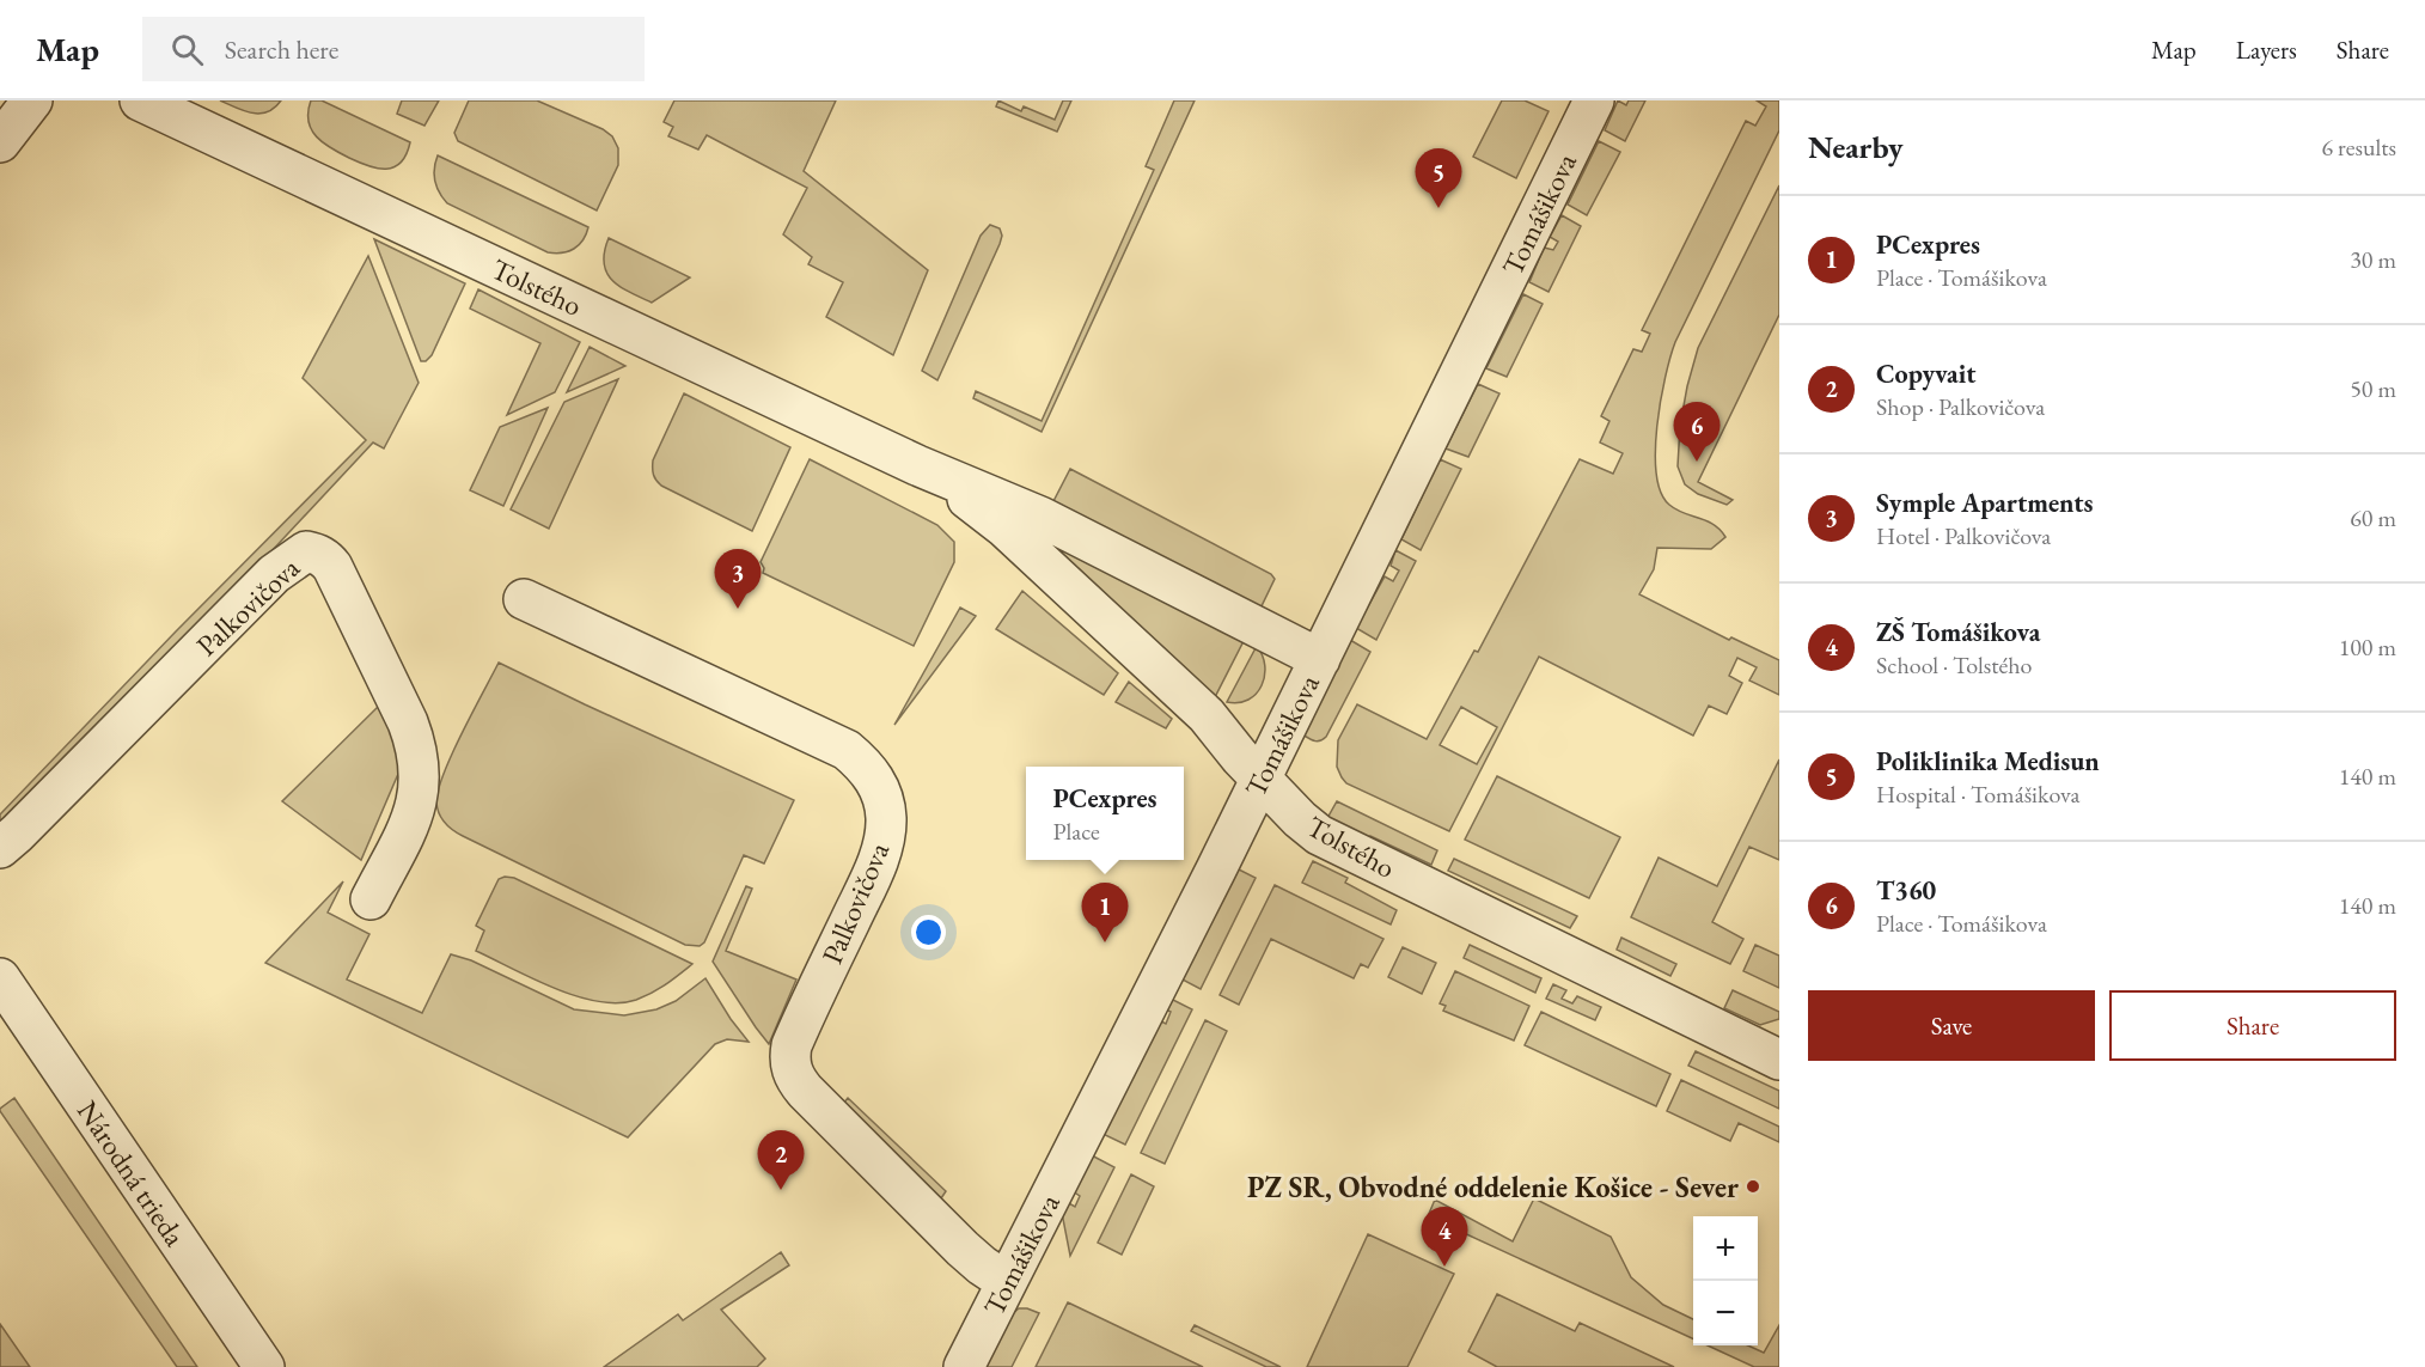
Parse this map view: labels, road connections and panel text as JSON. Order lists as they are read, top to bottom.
{
  "streets": {
    "street": [
      "Tomášikova",
      "Tolstého",
      "Palkovičova",
      "Národná trieda"
    ]
  },
  "crossings": [
    ["Tomášikova", "Tolstého"],
    ["Tomášikova", "Palkovičova"]
  ],
  "places": ["PZ SR, Obvodné oddelenie Košice - Sever"],
  "page": {
    "header": "Map",
    "search": "Search here",
    "nav": ["Map", "Layers", "Share"],
    "heading": ["Nearby", "6 results"],
    "pins": [
      "5",
      "6",
      "3",
      "1",
      "2",
      "4"
    ],
    "list": [
      {
        "mark": "1",
        "name": "PCexpres",
        "note": "Place · Tomášikova",
        "value": "30 m"
      },
      {
        "mark": "2",
        "name": "Copyvait",
        "note": "Shop · Palkovičova",
        "value": "50 m"
      },
      {
        "mark": "3",
        "name": "Symple Apartments",
        "note": "Hotel · Palkovičova",
        "value": "60 m"
      },
      {
        "mark": "4",
        "name": "ZŠ Tomášikova",
        "note": "School · Tolstého",
        "value": "100 m"
      },
      {
        "mark": "5",
        "name": "Poliklinika Medisun",
        "note": "Hospital · Tomášikova",
        "value": "140 m"
      },
      {
        "mark": "6",
        "name": "T360",
        "note": "Place · Tomášikova",
        "value": "140 m"
      }
    ],
    "popup": ["PCexpres", "Place"],
    "buttons": ["Save", "Share"],
    "map_buttons": ["+", "−"]
  }
}
